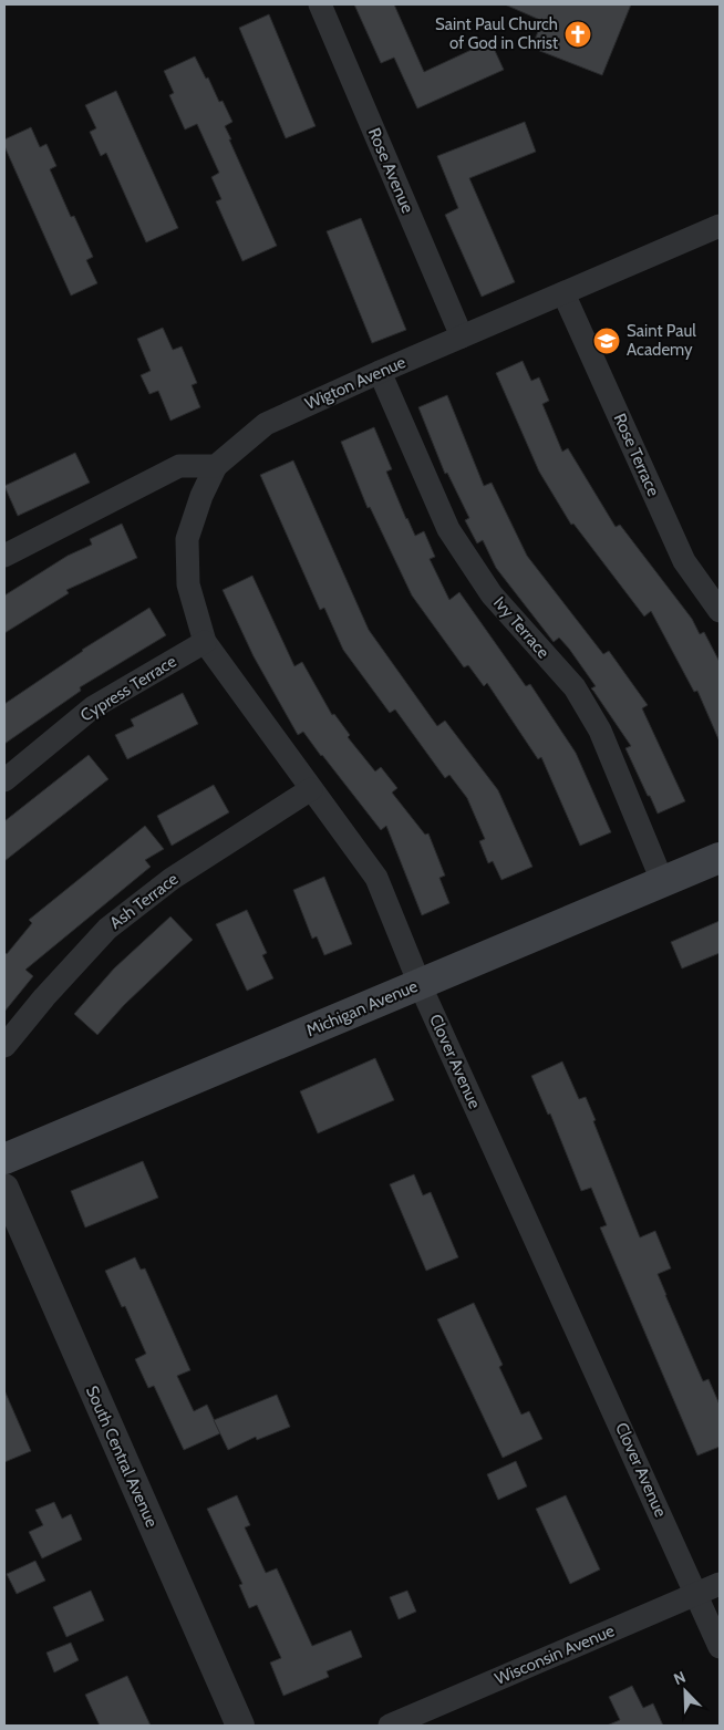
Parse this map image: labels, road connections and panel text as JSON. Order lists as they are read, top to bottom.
{
  "streets": {
    "main road": ["Michigan Avenue"],
    "street": [
      "Rose Avenue",
      "Wigton Avenue",
      "Rose Terrace",
      "Ivy Terrace",
      "Cypress Terrace",
      "Ash Terrace",
      "Clover Avenue",
      "South Central Avenue",
      "Wisconsin Avenue"
    ]
  },
  "crossings": [
    ["Rose Avenue", "Wigton Avenue"],
    ["Wigton Avenue", "Rose Terrace"],
    ["Wigton Avenue", "Ivy Terrace"],
    ["Wigton Avenue", "Clover Avenue"],
    ["Ivy Terrace", "Michigan Avenue"],
    ["Cypress Terrace", "Clover Avenue"],
    ["Ash Terrace", "Clover Avenue"],
    ["Michigan Avenue", "Clover Avenue"],
    ["Clover Avenue", "Wisconsin Avenue"]
  ],
  "places": {
    "church": ["Saint Paul Church of God in Christ"],
    "school or university": ["Saint Paul Academy"]
  },
  "north": "top left"
}
